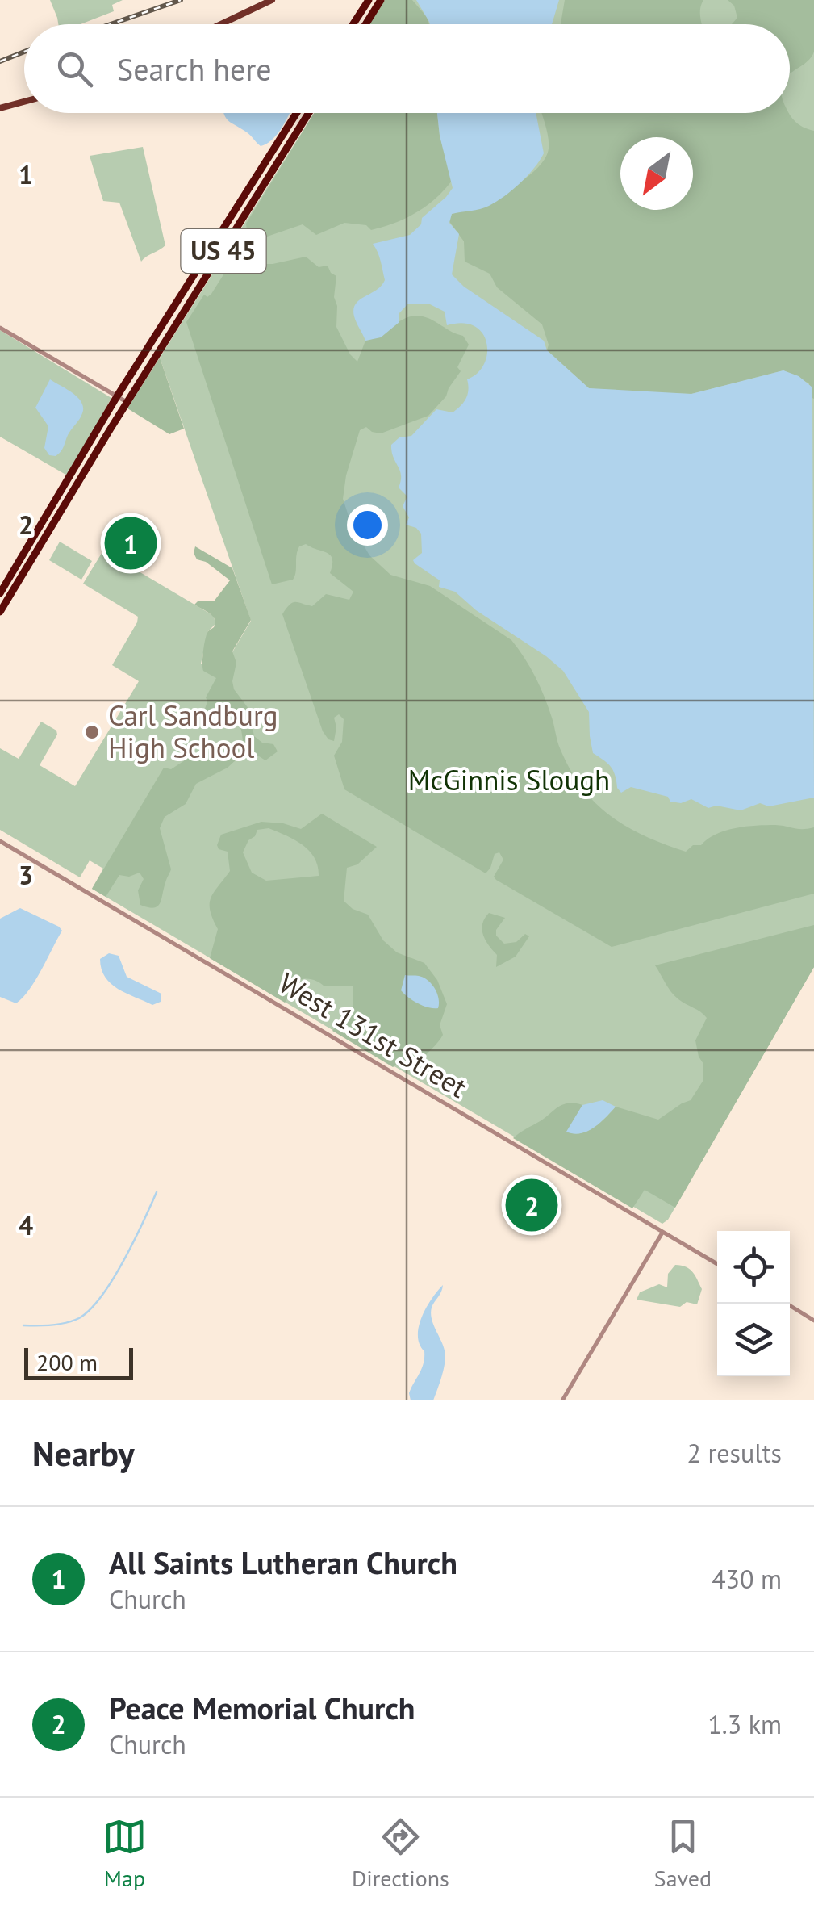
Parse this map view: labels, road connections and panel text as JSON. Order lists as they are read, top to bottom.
{
  "streets": {
    "highway": ["US 45"],
    "street": ["West 131st Street"]
  },
  "parks": ["McGinnis Slough"],
  "places": ["Carl Sandburg High School"],
  "scale_bar": "200 m",
  "north": "bottom left",
  "page": {
    "search": "Search here",
    "pins": ["1", "2"],
    "scale": "200 m",
    "heading": ["Nearby", "2 results"],
    "list": [
      {
        "mark": "1",
        "name": "All Saints Lutheran Church",
        "note": "Church",
        "value": "430 m"
      },
      {
        "mark": "2",
        "name": "Peace Memorial Church",
        "note": "Church",
        "value": "1.3 km"
      }
    ],
    "nav": ["Map", "Directions", "Saved"]
  },
  "grid": {
    "rows": [
      "1",
      "2",
      "3",
      "4"
    ]
  }
}
